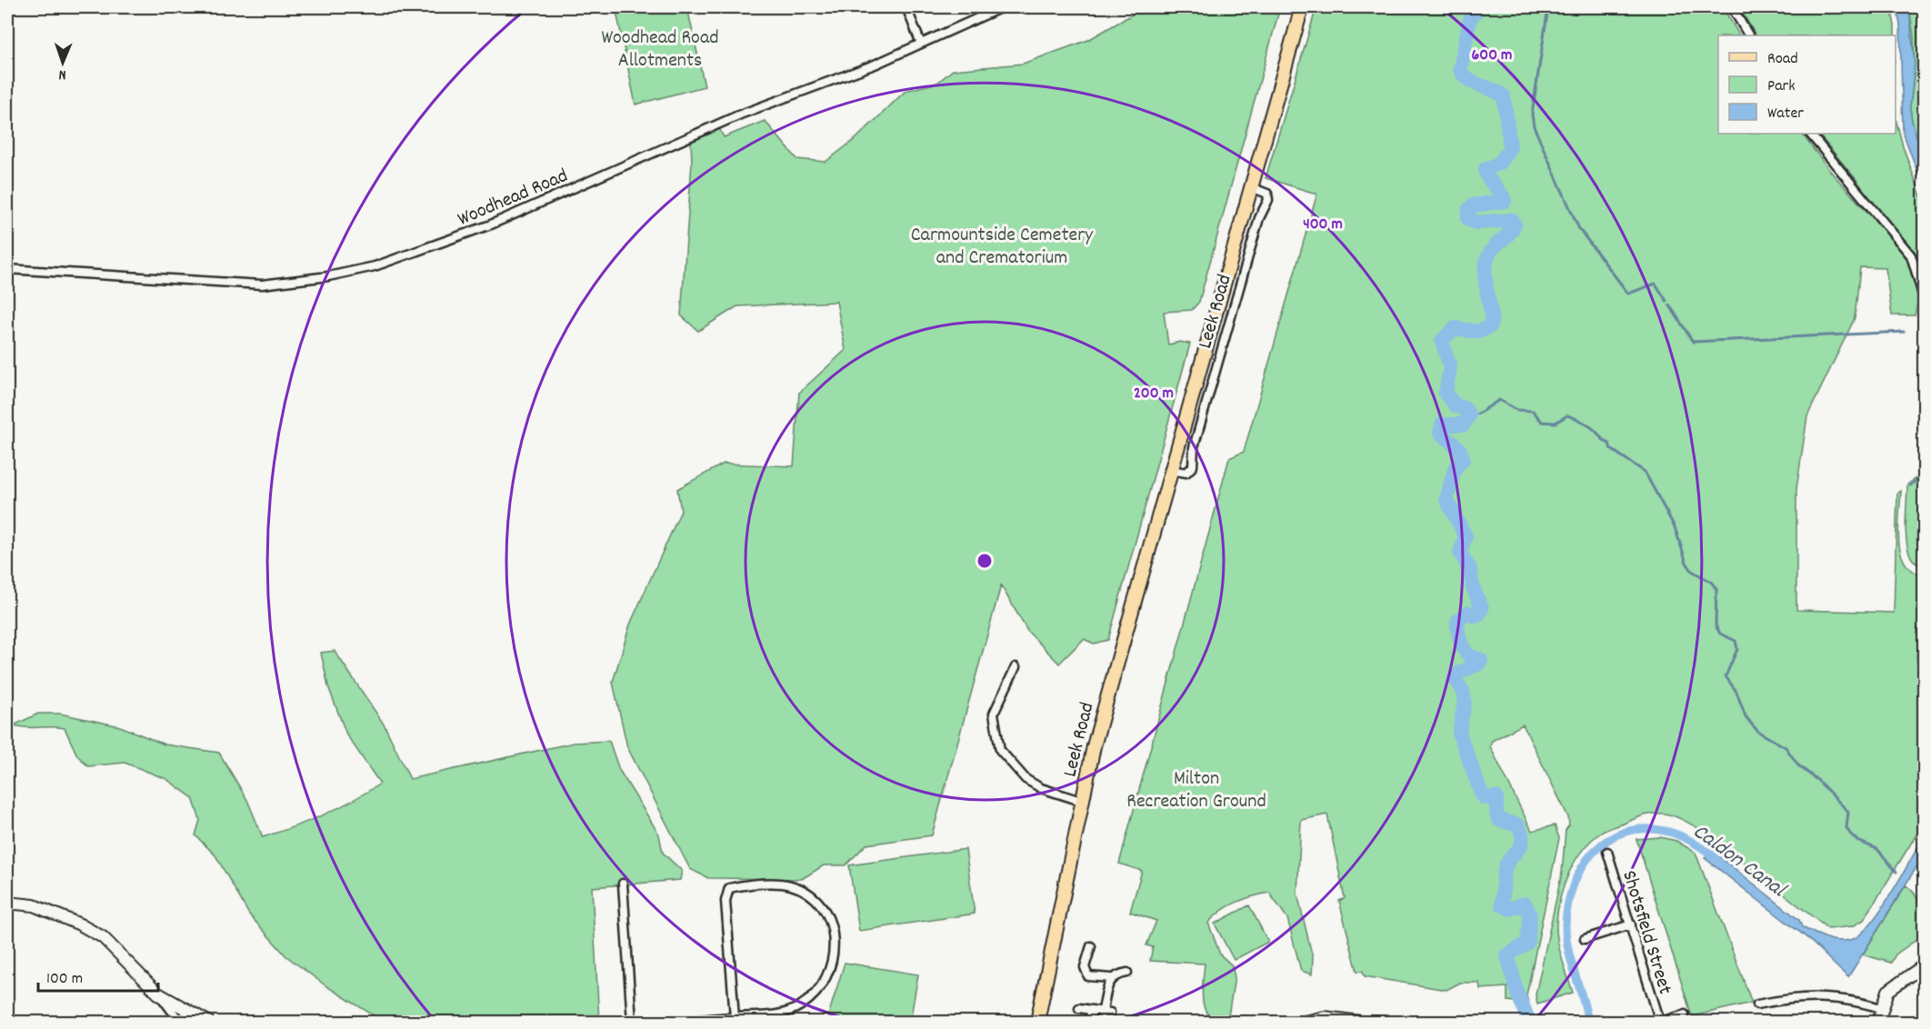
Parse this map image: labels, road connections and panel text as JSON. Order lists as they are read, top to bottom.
{
  "streets": {
    "main road": ["Leek Road"],
    "street": ["Woodhead Road", "Shotsfield Street"]
  },
  "water": ["Caldon Canal"],
  "parks": ["Woodhead Road Allotments", "Carmountside Cemetery and Crematorium", "Milton Recreation Ground"],
  "legend": ["Road", "Park", "Water"],
  "scale_bar": "100 m",
  "north": "bottom",
  "rings": ["600 m", "400 m", "200 m"]
}
